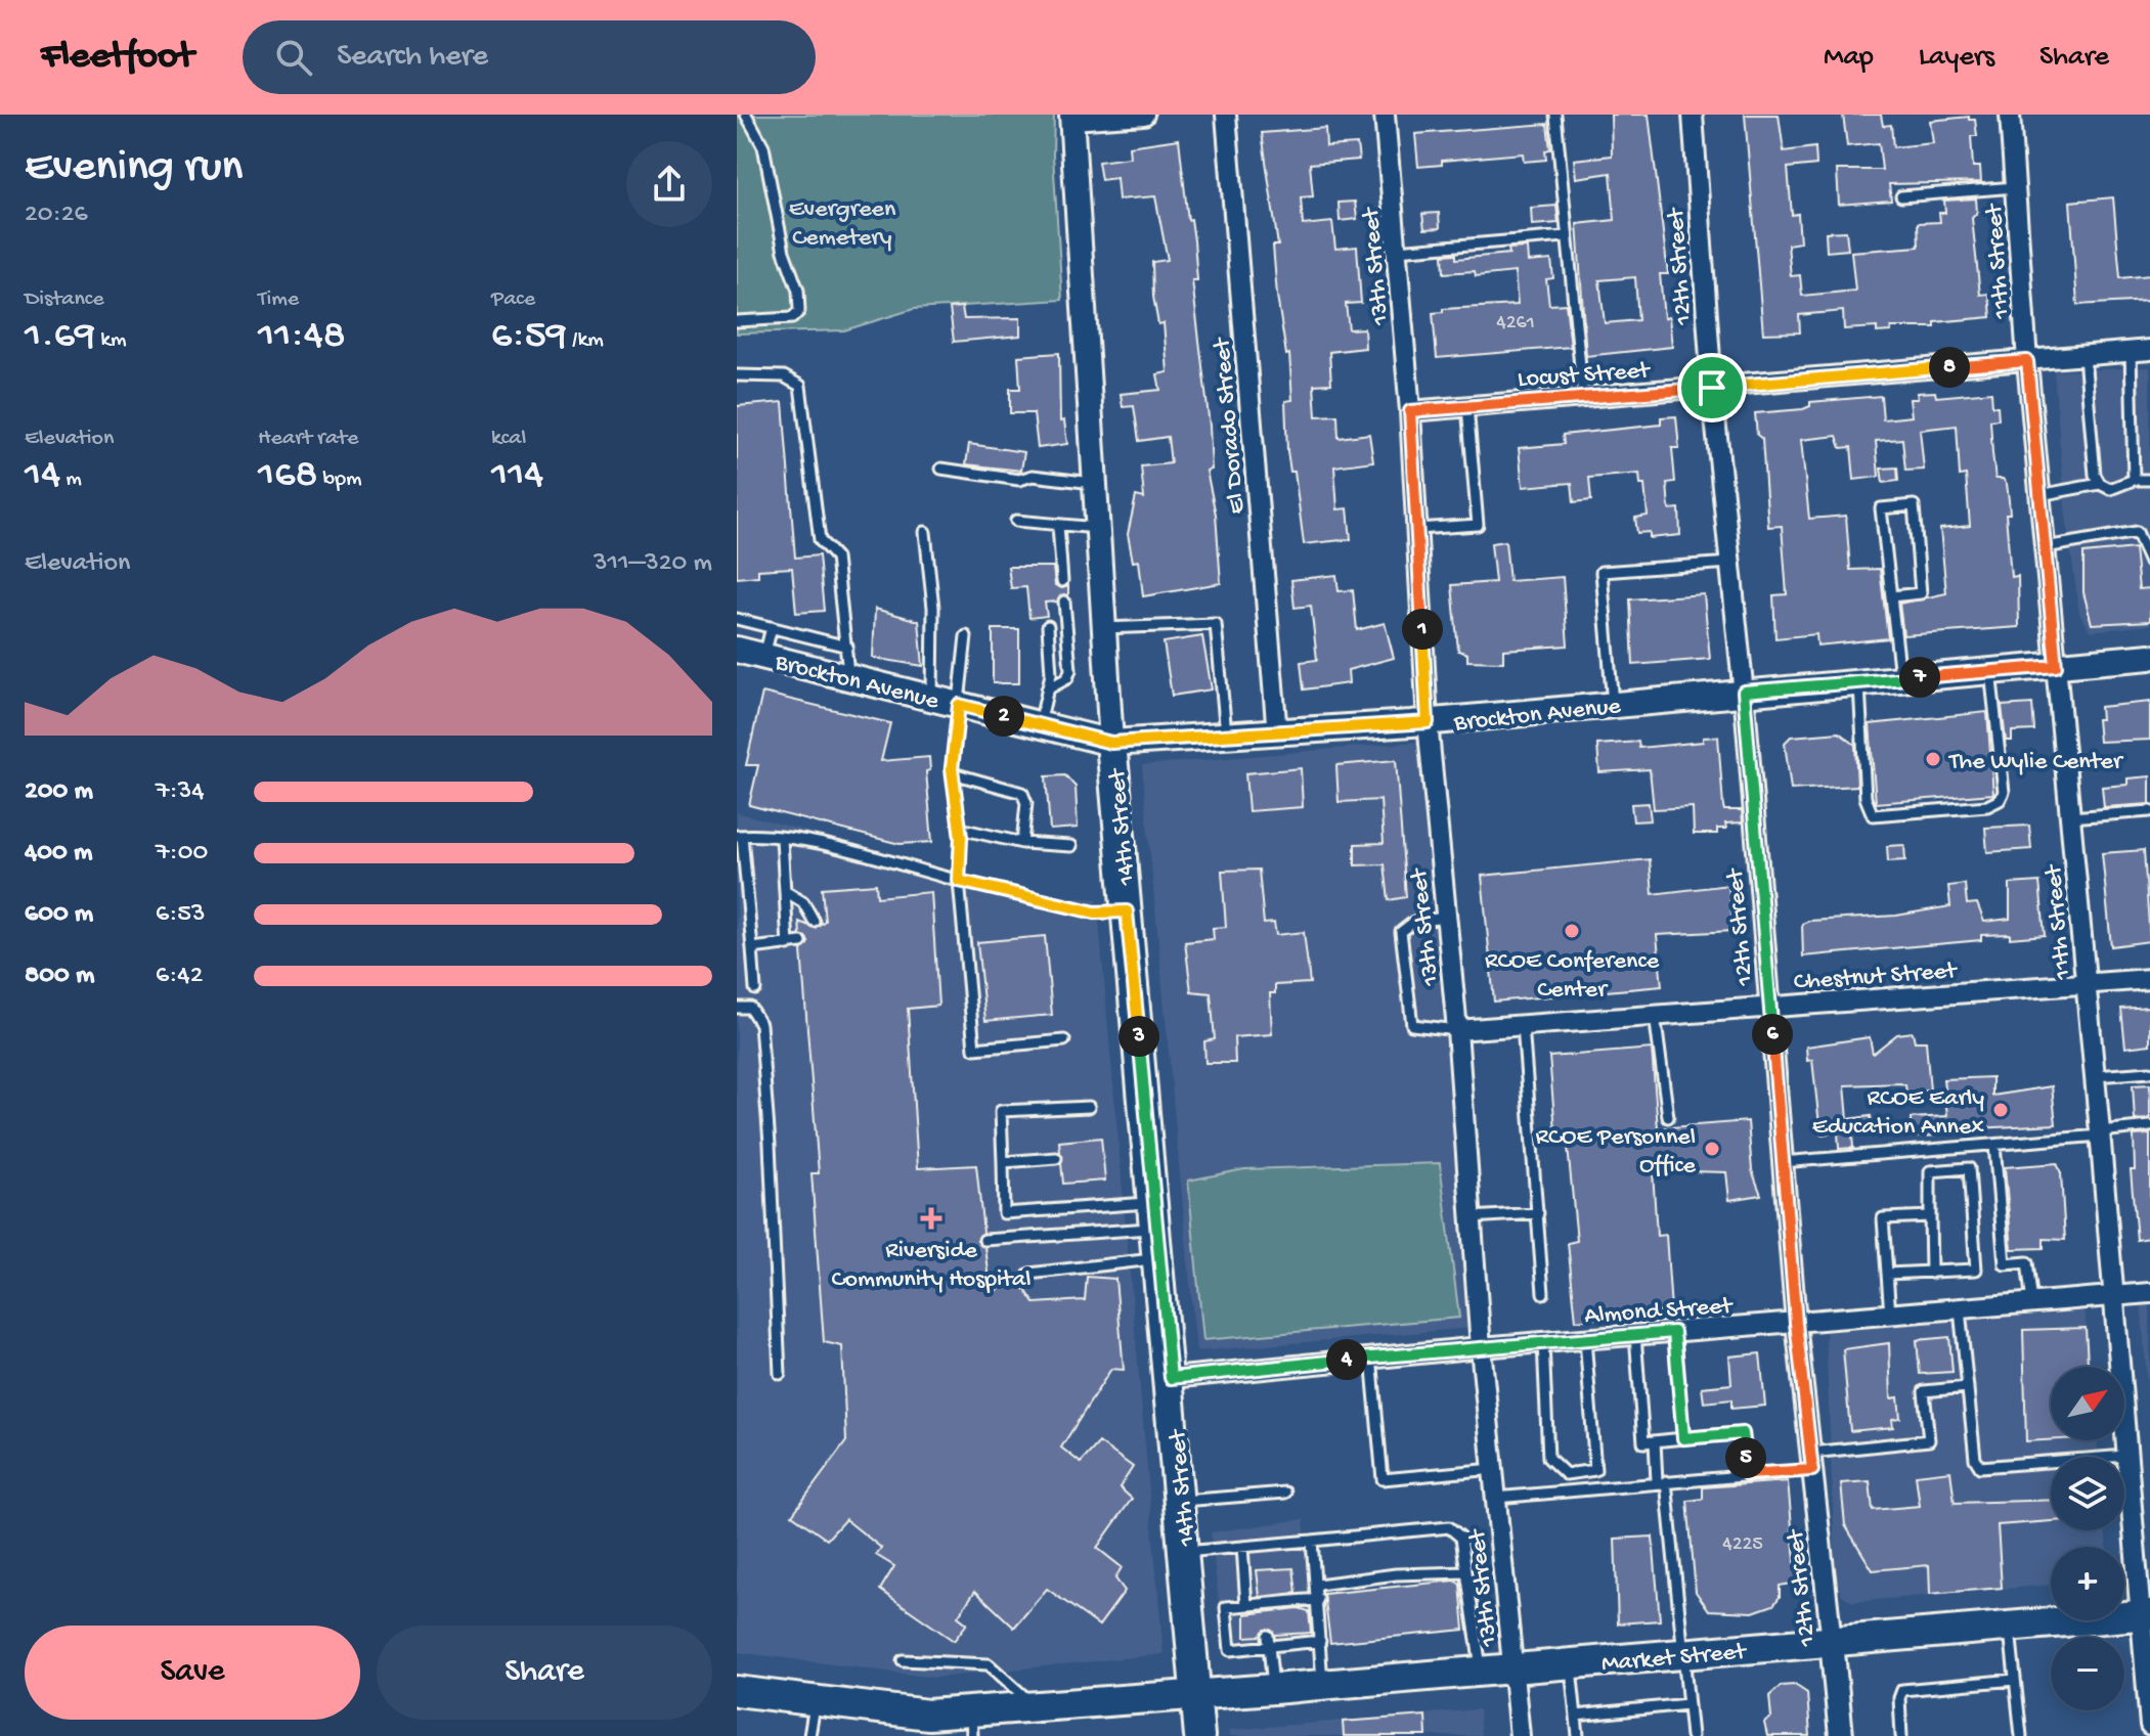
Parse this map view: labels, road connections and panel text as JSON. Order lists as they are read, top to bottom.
{
  "streets": {
    "main road": ["Brockton Avenue", "14th Street", "Market Street"],
    "street": [
      "11th Street",
      "13th Street",
      "12th Street",
      "Locust Street",
      "El Dorado Street",
      "Chestnut Street",
      "Almond Street"
    ]
  },
  "crossings": [
    ["11th Street", "Locust Street"],
    ["11th Street", "Brockton Avenue"],
    ["11th Street", "Chestnut Street"],
    ["11th Street", "Almond Street"],
    ["11th Street", "Market Street"],
    ["13th Street", "Locust Street"],
    ["13th Street", "Brockton Avenue"],
    ["13th Street", "Chestnut Street"],
    ["13th Street", "Almond Street"],
    ["13th Street", "Market Street"],
    ["12th Street", "Locust Street"],
    ["12th Street", "Brockton Avenue"],
    ["12th Street", "Chestnut Street"],
    ["12th Street", "Almond Street"],
    ["12th Street", "Market Street"],
    ["El Dorado Street", "Brockton Avenue"],
    ["Brockton Avenue", "14th Street"],
    ["14th Street", "Almond Street"],
    ["14th Street", "Market Street"]
  ],
  "parks": ["Evergreen Cemetery"],
  "places": {
    "other": [
      "The Wylie Center",
      "RCOE Conference Center",
      "RCOE Early Education Annex",
      "RCOE Personnel Office"
    ],
    "health": ["Riverside Community Hospital"]
  },
  "house_numbers": ["4261", "4225"],
  "north": "top right",
  "page": {
    "header": "Fleetfoot",
    "search": "Search here",
    "nav": ["Map", "Layers", "Share"],
    "heading": ["Evening run", "20:26"],
    "stats": [
      ["Distance", "1.69 km"],
      ["Time", "11:48"],
      ["Pace", "6:59 /km"],
      ["Elevation", "14 m"],
      ["Heart rate", "168 bpm"],
      ["kcal", "114"]
    ],
    "pins": [
      "8",
      "1",
      "7",
      "2",
      "6",
      "3",
      "4",
      "5"
    ],
    "chart": ["Elevation", "311–320 m"],
    "list": [
      {
        "name": "200 m",
        "note": "7:34"
      },
      {
        "name": "400 m",
        "note": "7:00"
      },
      {
        "name": "600 m",
        "note": "6:53"
      },
      {
        "name": "800 m",
        "note": "6:42"
      }
    ],
    "map_buttons": ["+", "−"],
    "buttons": ["Save", "Share"]
  }
}
